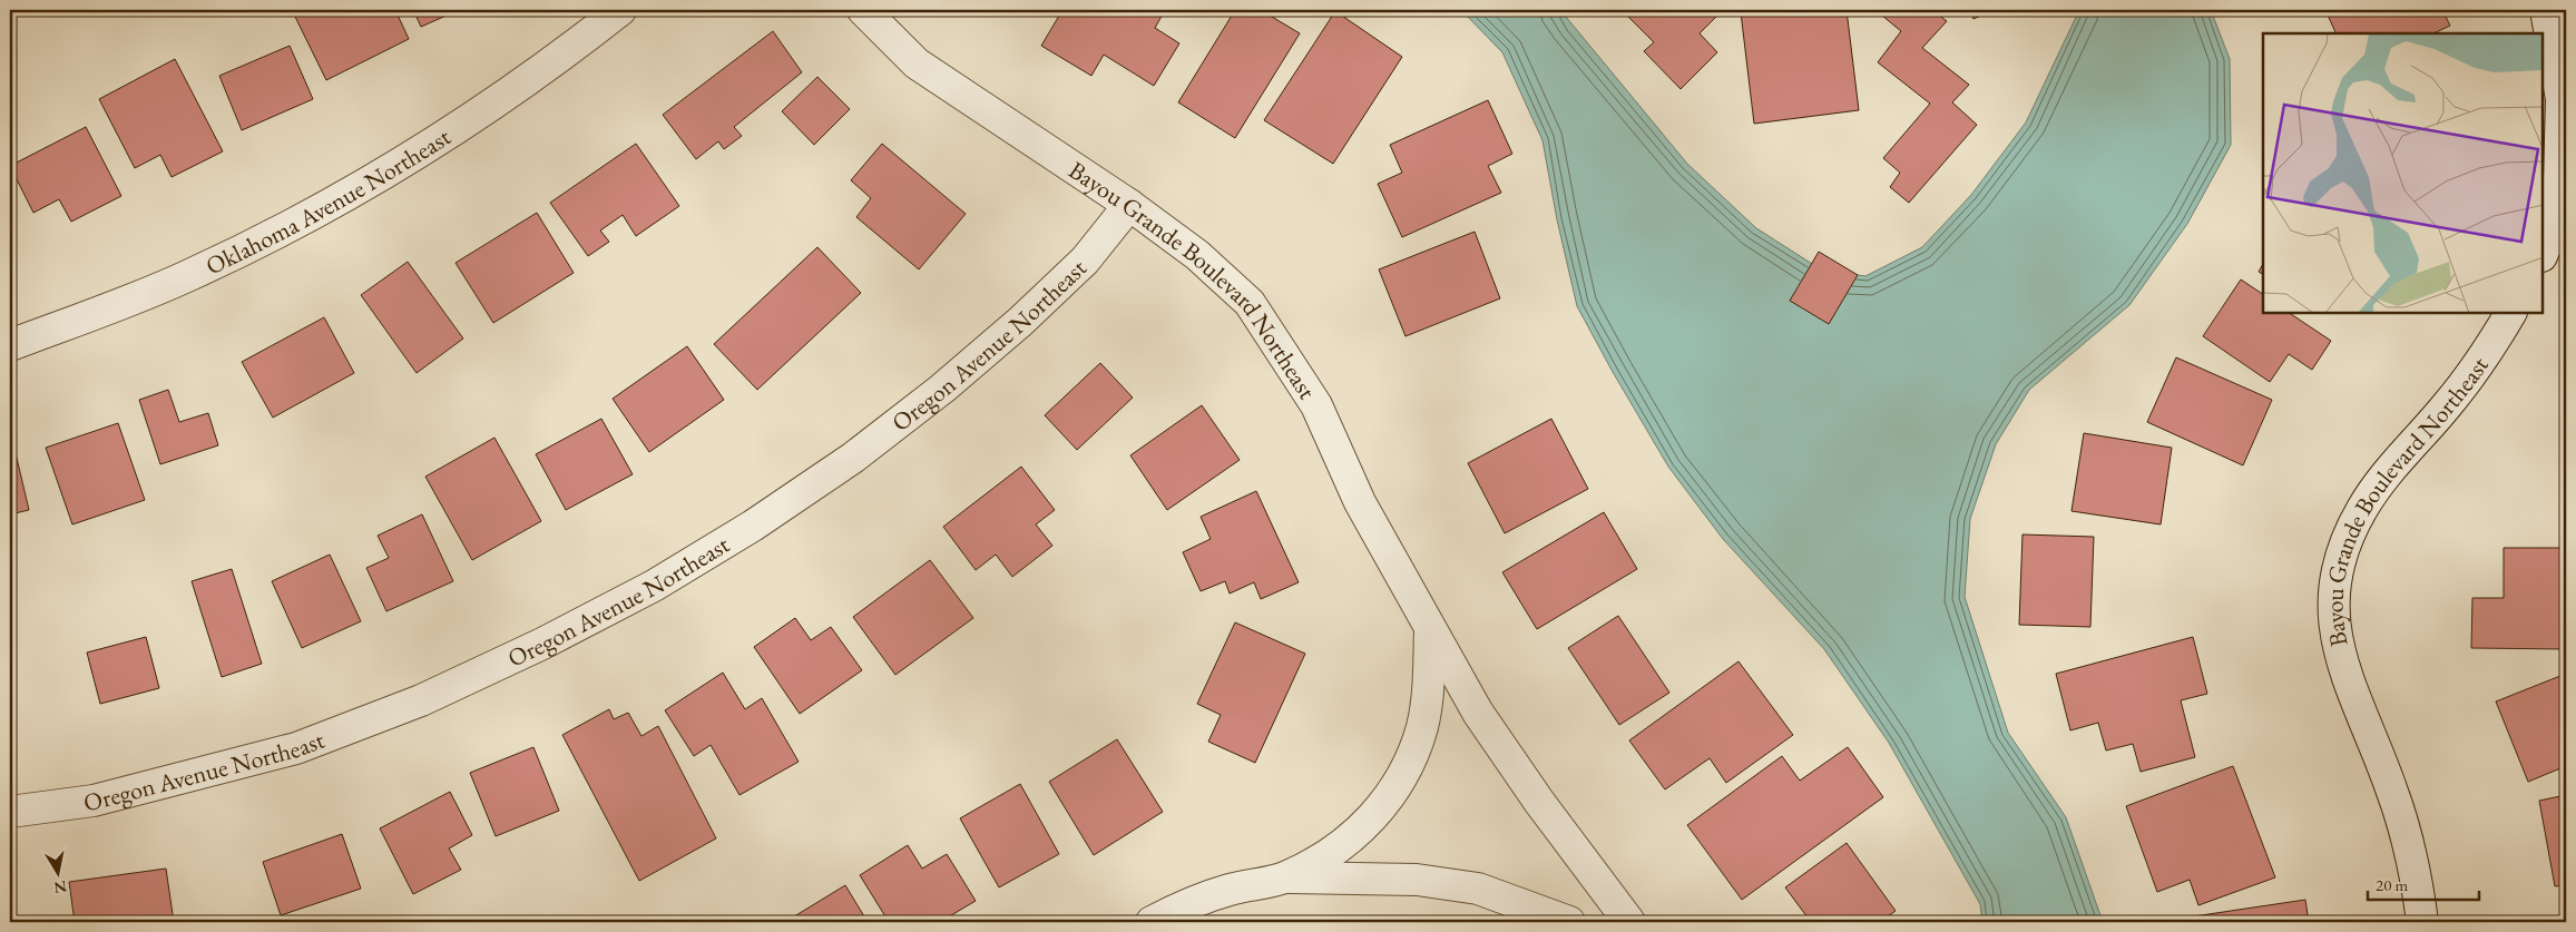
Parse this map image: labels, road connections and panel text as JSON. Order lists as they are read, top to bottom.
{
  "streets": {
    "street": ["Oklahoma Avenue Northeast", "Bayou Grande Boulevard Northeast", "Oregon Avenue Northeast"]
  },
  "crossings": [
    ["Bayou Grande Boulevard Northeast", "Oregon Avenue Northeast"]
  ],
  "scale_bar": "20 m",
  "north": "bottom"
}
